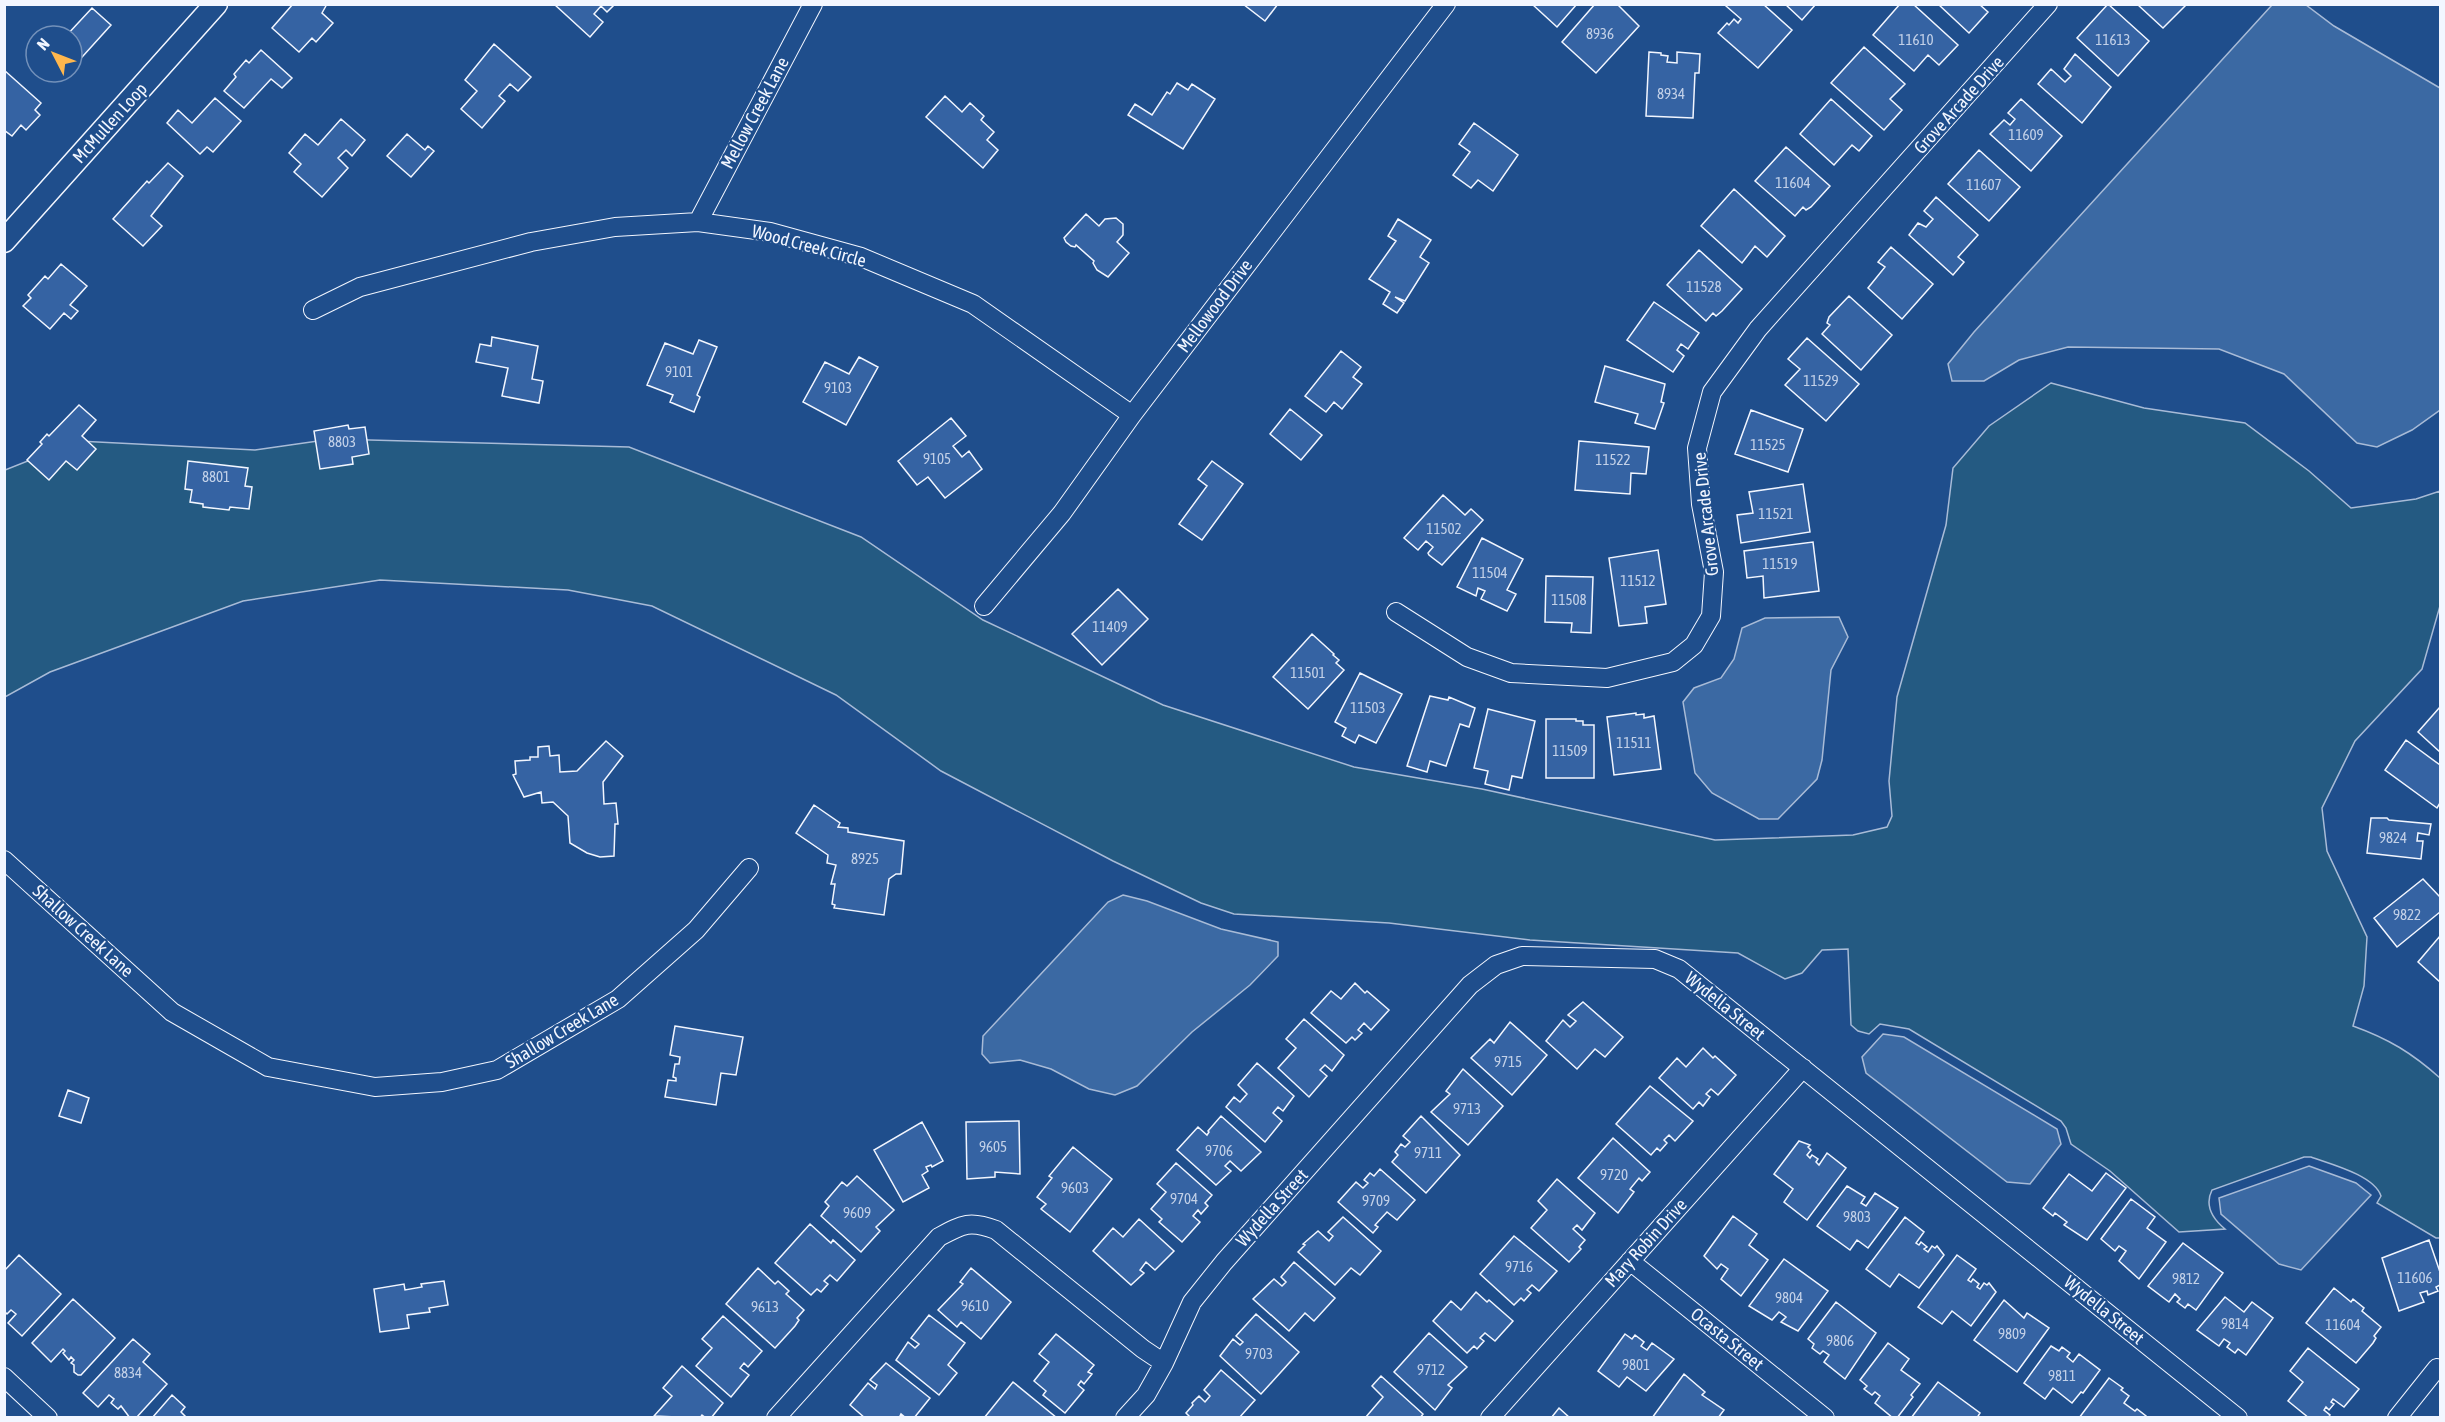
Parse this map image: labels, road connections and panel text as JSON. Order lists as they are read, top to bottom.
{
  "streets": {
    "street": [
      "Grove Arcade Drive",
      "Mellow Creek Lane",
      "McMullen Loop",
      "Wood Creek Circle",
      "Mellowood Drive",
      "Shallow Creek Lane",
      "Wydella Street",
      "Mary Robin Drive",
      "Ocasta Street"
    ]
  },
  "crossings": [
    ["Mellow Creek Lane", "Wood Creek Circle"],
    ["Wood Creek Circle", "Mellowood Drive"],
    ["Wydella Street", "Mary Robin Drive"],
    ["Mary Robin Drive", "Ocasta Street"]
  ],
  "house_numbers": [
    "8936",
    "11610",
    "11613",
    "8934",
    "11609",
    "11604",
    "11607",
    "11528",
    "9101",
    "11529",
    "9103",
    "8803",
    "11525",
    "9105",
    "11522",
    "8801",
    "11521",
    "11502",
    "11519",
    "11504",
    "11512",
    "11508",
    "11409",
    "11501",
    "11503",
    "11511",
    "11509",
    "9824",
    "8925",
    "9822",
    "9715",
    "9713",
    "9605",
    "9706",
    "9711",
    "9720",
    "9603",
    "9704",
    "9709",
    "9609",
    "9803",
    "9716",
    "11606",
    "9812",
    "9804",
    "9610",
    "9613",
    "9814",
    "11604",
    "9809",
    "9806",
    "9703",
    "9801",
    "9712",
    "8834",
    "9811"
  ],
  "north": "top left"
}
